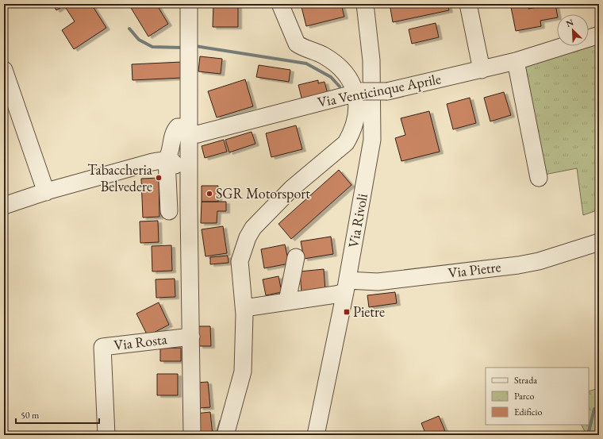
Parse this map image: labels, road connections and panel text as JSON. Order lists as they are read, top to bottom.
{
  "streets": {
    "street": [
      "Via Venticinque Aprile",
      "Via Rivoli",
      "Via Pietre",
      "Via Rosta"
    ]
  },
  "crossings": [
    ["Via Rivoli", "Via Pietre"]
  ],
  "places": {
    "other": ["Tabaccheria Belvedere", "SGR Motorsport"],
    "transit": ["Pietre"]
  },
  "legend": ["Strada", "Parco", "Edificio"],
  "scale_bar": "50 m",
  "north": "top left"
}
